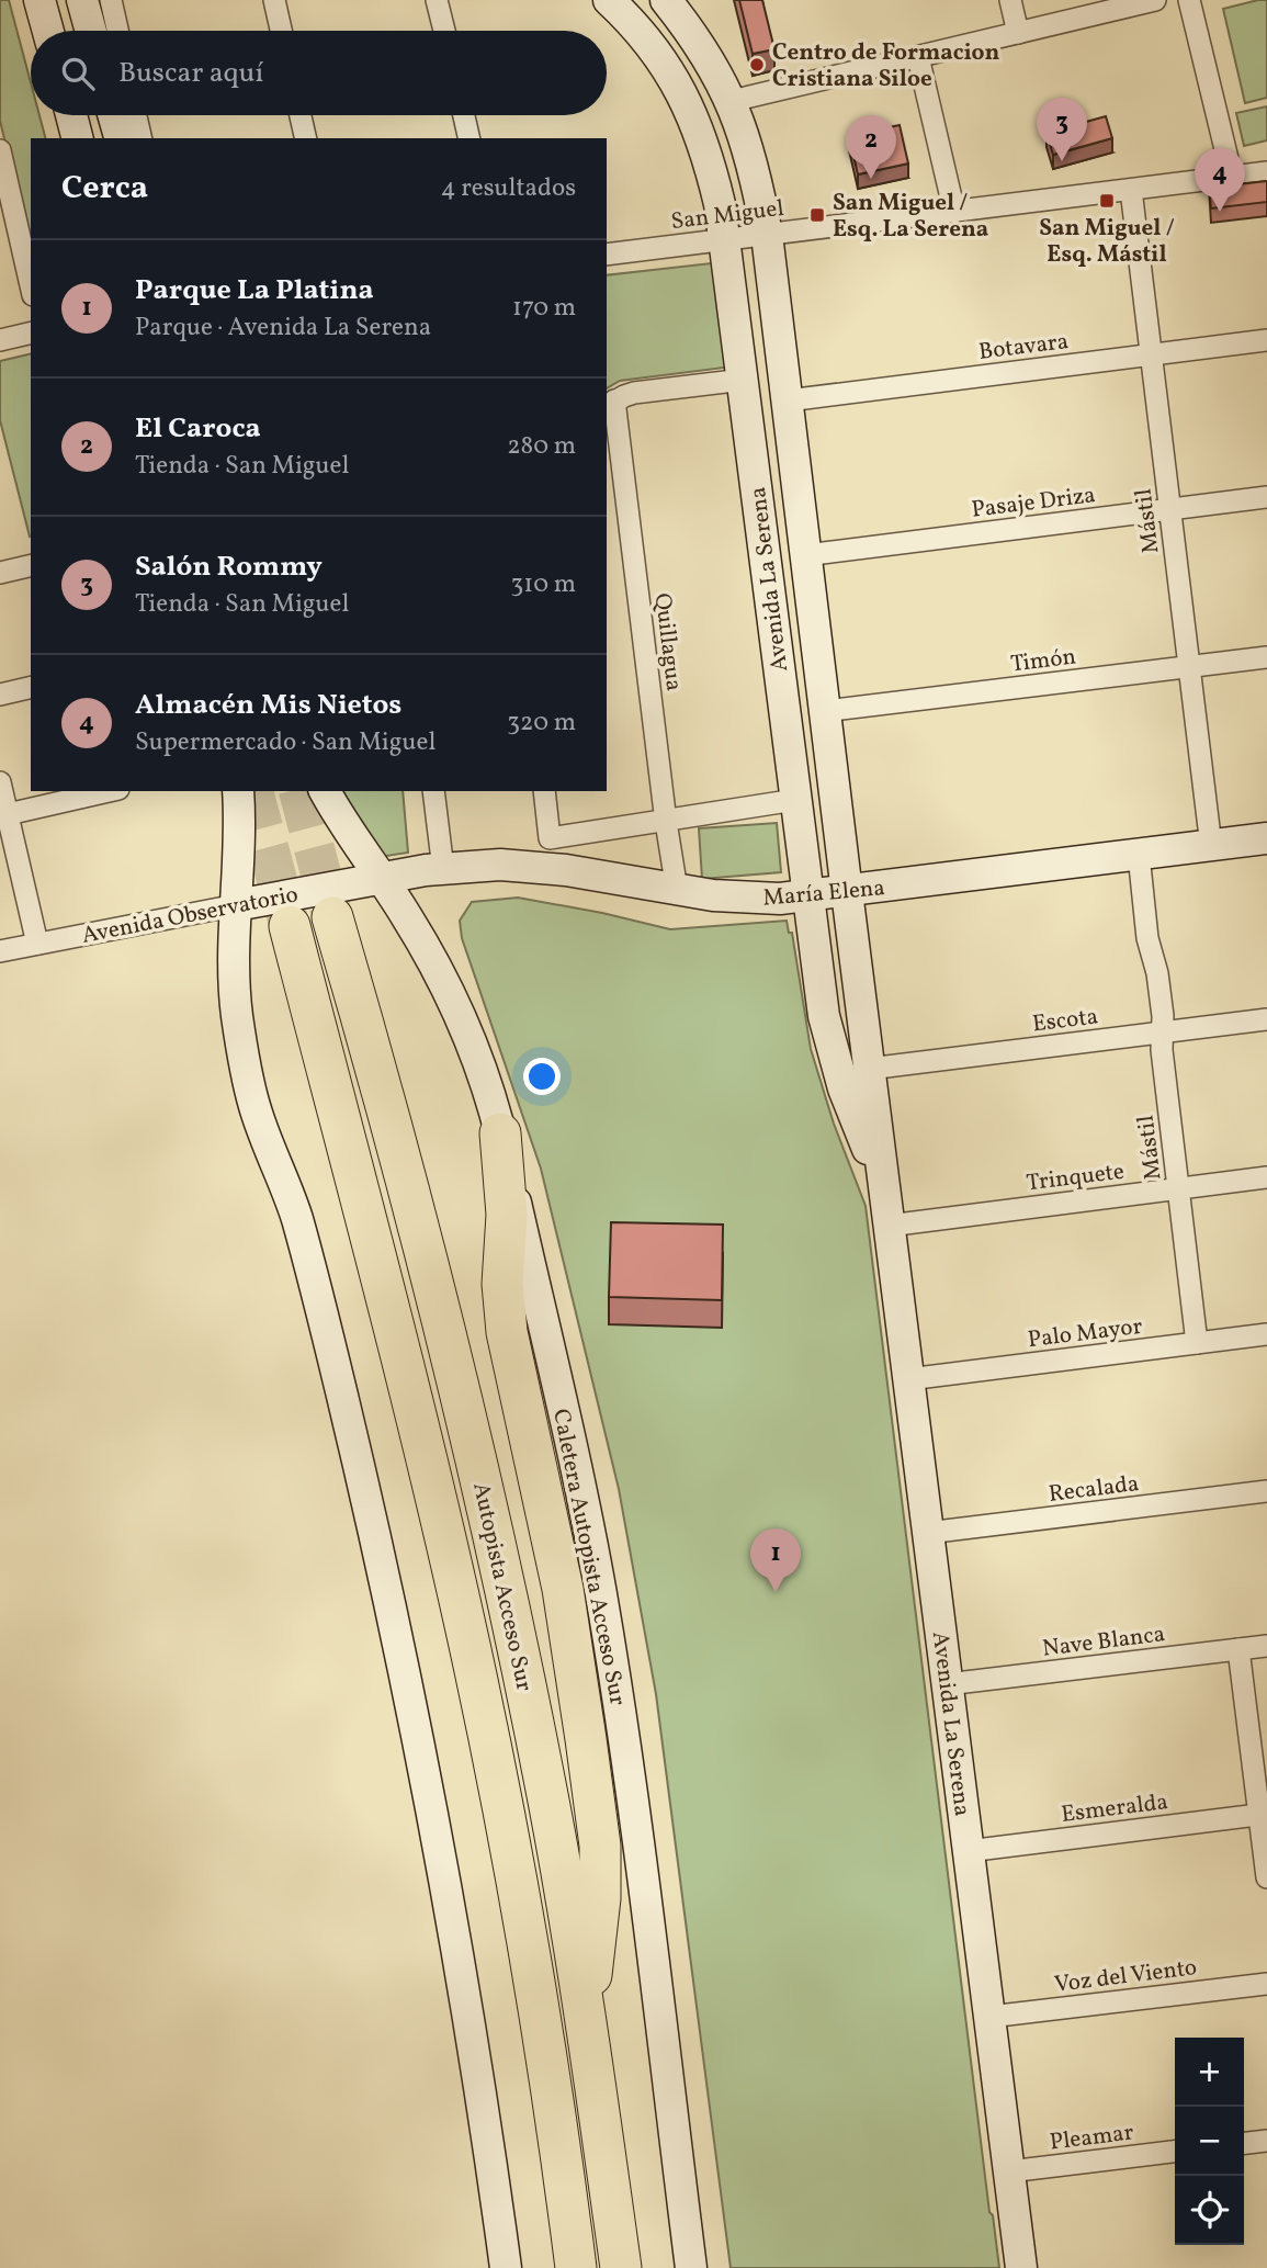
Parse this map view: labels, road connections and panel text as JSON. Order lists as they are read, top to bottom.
{
  "streets": {
    "highway": ["Autopista Acceso Sur"],
    "street": [
      "San Miguel",
      "Botavara",
      "Pasaje Driza",
      "Mástil",
      "Avenida La Serena",
      "Quillagua",
      "Timón",
      "María Elena",
      "Avenida Observatorio",
      "Escota",
      "Trinquete",
      "Palo Mayor",
      "Recalada",
      "Caletera Autopista Acceso Sur",
      "Nave Blanca",
      "Esmeralda",
      "Voz del Viento",
      "Pleamar"
    ]
  },
  "crossings": [
    ["San Miguel", "Mástil"],
    ["San Miguel", "Avenida La Serena"],
    ["Botavara", "Mástil"],
    ["Botavara", "Avenida La Serena"],
    ["Pasaje Driza", "Mástil"],
    ["Pasaje Driza", "Avenida La Serena"],
    ["Mástil", "Timón"],
    ["Mástil", "María Elena"],
    ["Mástil", "Escota"],
    ["Mástil", "Trinquete"],
    ["Mástil", "Palo Mayor"],
    ["Avenida La Serena", "Timón"],
    ["Avenida La Serena", "María Elena"],
    ["Avenida La Serena", "Escota"],
    ["Avenida La Serena", "Trinquete"],
    ["Avenida La Serena", "Palo Mayor"],
    ["Avenida La Serena", "Recalada"],
    ["Avenida La Serena", "Nave Blanca"],
    ["Avenida La Serena", "Esmeralda"],
    ["Avenida La Serena", "Voz del Viento"],
    ["Avenida La Serena", "Pleamar"],
    ["Quillagua", "María Elena"],
    ["María Elena", "Avenida Observatorio"],
    ["María Elena", "Caletera Autopista Acceso Sur"],
    ["Avenida Observatorio", "Caletera Autopista Acceso Sur"]
  ],
  "places": {
    "other": ["Centro de Formacion Cristiana Siloe"],
    "transit": ["San Miguel / Esq. Mástil", "San Miguel / Esq. La Serena"]
  },
  "page": {
    "search": "Buscar aquí",
    "pins": [
      "3",
      "2",
      "4",
      "1"
    ],
    "heading": ["Cerca", "4 resultados"],
    "list": [
      {
        "mark": "1",
        "name": "Parque La Platina",
        "note": "Parque · Avenida La Serena",
        "value": "170 m"
      },
      {
        "mark": "2",
        "name": "El Caroca",
        "note": "Tienda · San Miguel",
        "value": "280 m"
      },
      {
        "mark": "3",
        "name": "Salón Rommy",
        "note": "Tienda · San Miguel",
        "value": "310 m"
      },
      {
        "mark": "4",
        "name": "Almacén Mis Nietos",
        "note": "Supermercado · San Miguel",
        "value": "320 m"
      }
    ],
    "map_buttons": ["+", "−"]
  }
}
